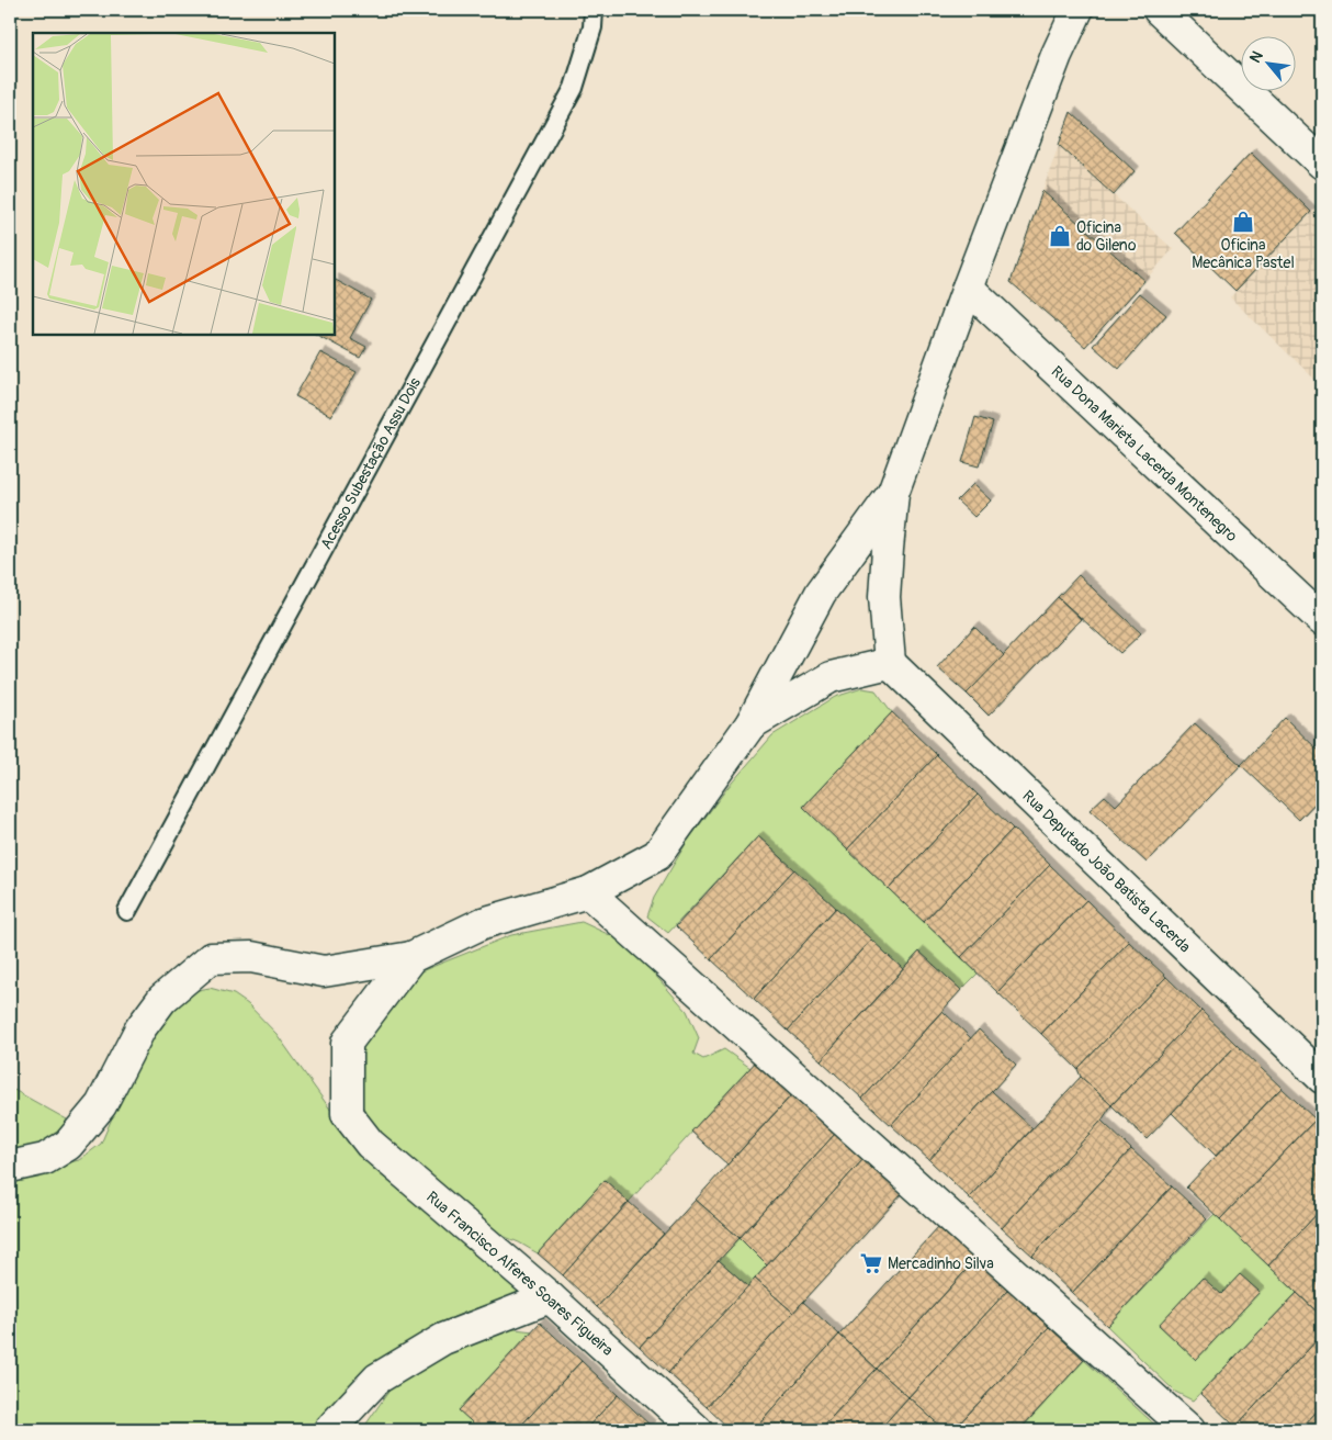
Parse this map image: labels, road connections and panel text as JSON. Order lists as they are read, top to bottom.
{
  "streets": {
    "street": ["Rua Dona Marieta Lacerda Montenegro", "Rua Deputado João Batista Lacerda", "Rua Francisco Alferes Soares Figueira"],
    "lane": ["Acesso Subestação Assu Dois"]
  },
  "places": {
    "shop": ["Oficina Mecânica Pastel", "Oficina do Gileno"],
    "supermarket": ["Mercadinho Silva"]
  },
  "north": "top left"
}
